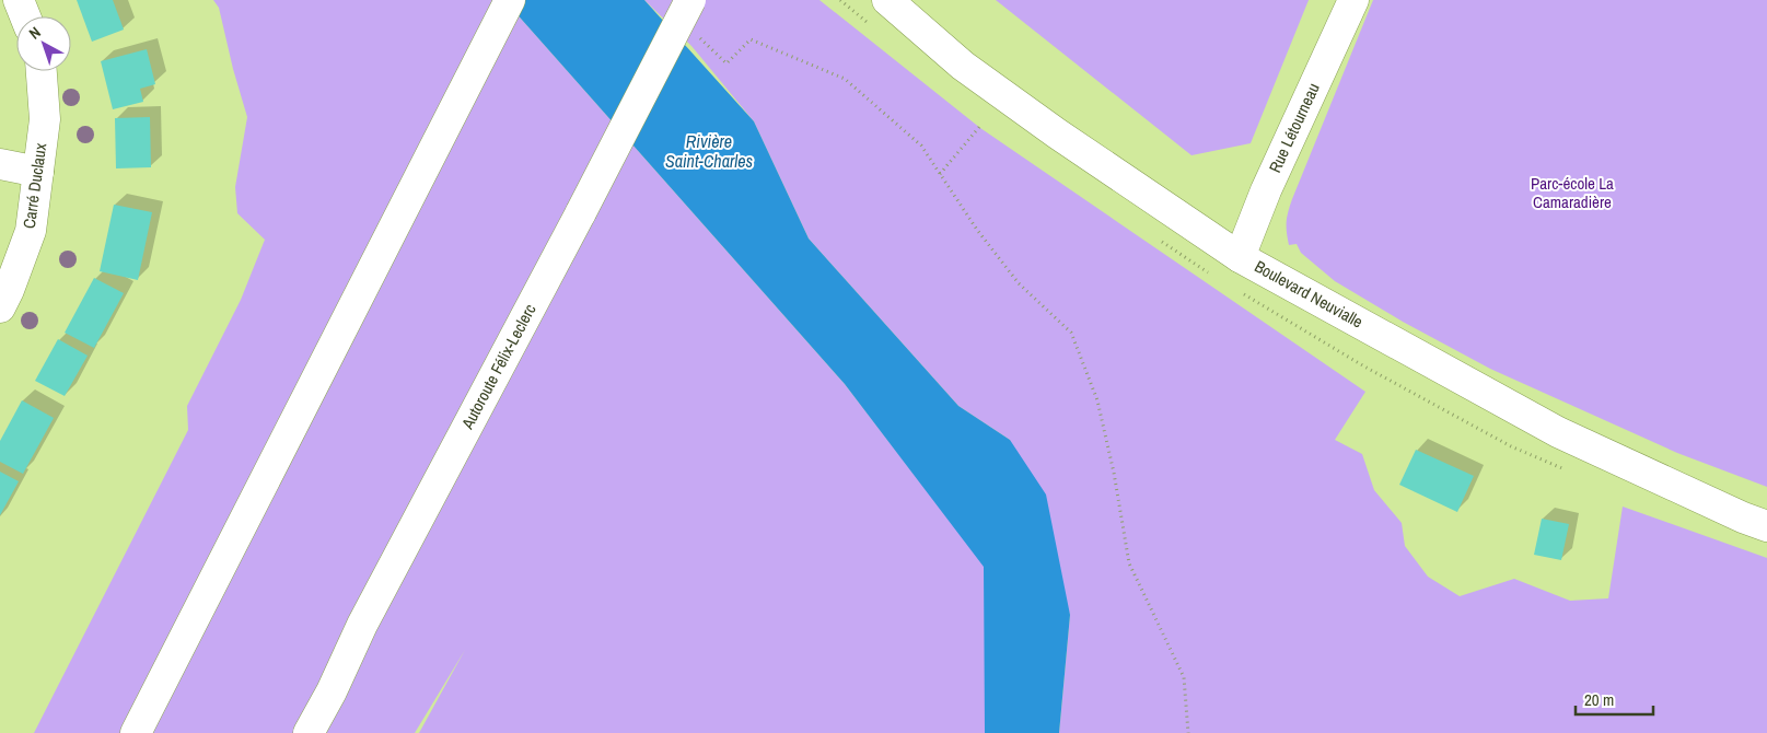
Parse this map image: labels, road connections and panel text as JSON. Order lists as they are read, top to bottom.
{
  "streets": {
    "main road": [
      "Rue Létourneau",
      "Carré Duclaux",
      "Boulevard Neuvialle",
      "Autoroute Félix-Leclerc"
    ]
  },
  "crossings": [
    ["Rue Létourneau", "Boulevard Neuvialle"]
  ],
  "water": ["Rivière Saint-Charles"],
  "parks": ["Parc-école La Camaradière"],
  "scale_bar": "20 m",
  "north": "top left"
}
